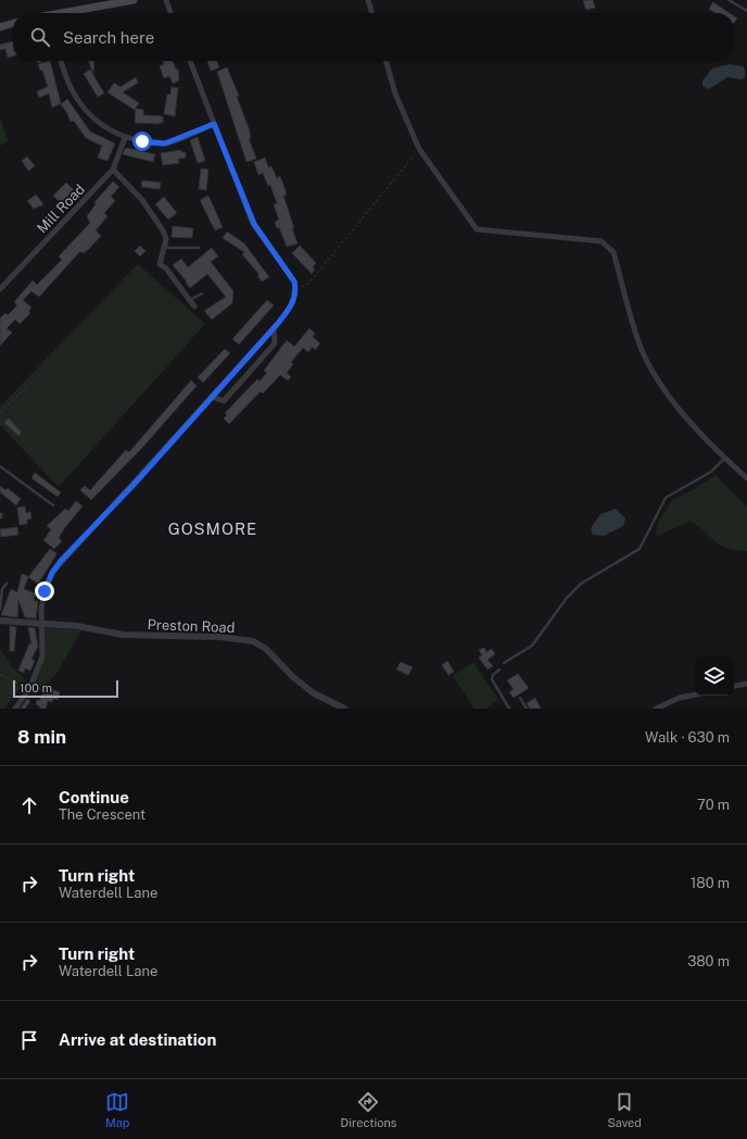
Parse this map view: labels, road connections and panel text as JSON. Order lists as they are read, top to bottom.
{
  "streets": {
    "street": ["Mill Road", "Preston Road"]
  },
  "districts": ["GOSMORE"],
  "scale_bar": "100 m",
  "page": {
    "search": "Search here",
    "scale": "100 m",
    "heading": ["8 min", "Walk · 630 m"],
    "list": [
      ["Continue", "The Crescent", "70 m"],
      ["Turn right", "Waterdell Lane", "180 m"],
      ["Turn right", "Waterdell Lane", "380 m"],
      "Arrive at destination"
    ],
    "nav": ["Map", "Directions", "Saved"]
  }
}
